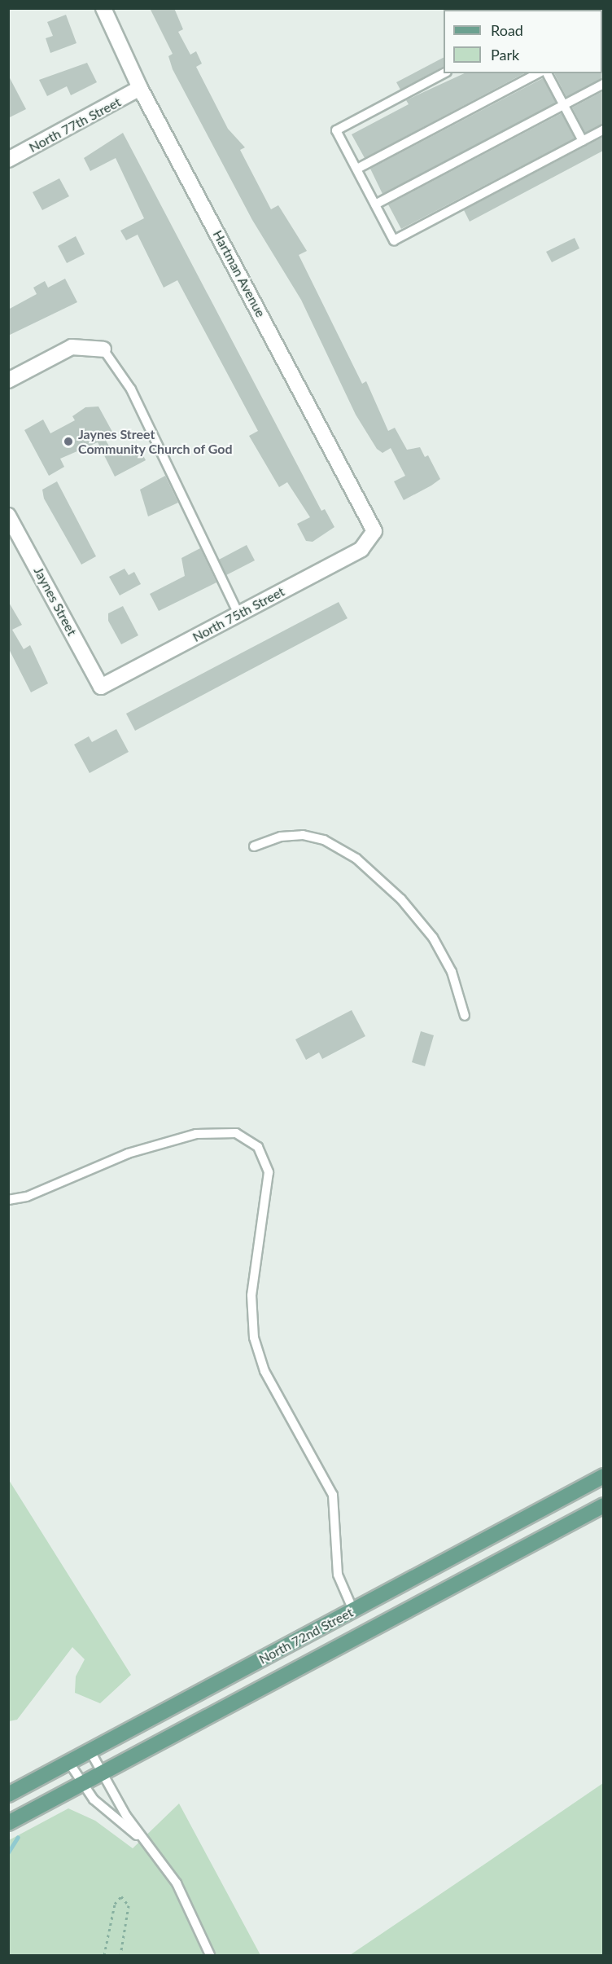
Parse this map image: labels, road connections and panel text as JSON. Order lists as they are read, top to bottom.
{
  "streets": {
    "main road": ["North 72nd Street"],
    "street": [
      "North 77th Street",
      "Hartman Avenue",
      "Jaynes Street",
      "North 75th Street"
    ]
  },
  "crossings": [
    ["North 77th Street", "Hartman Avenue"],
    ["Hartman Avenue", "North 75th Street"],
    ["Jaynes Street", "North 75th Street"]
  ],
  "places": ["Jaynes Street Community Church of God"],
  "legend": ["Road", "Park"]
}
